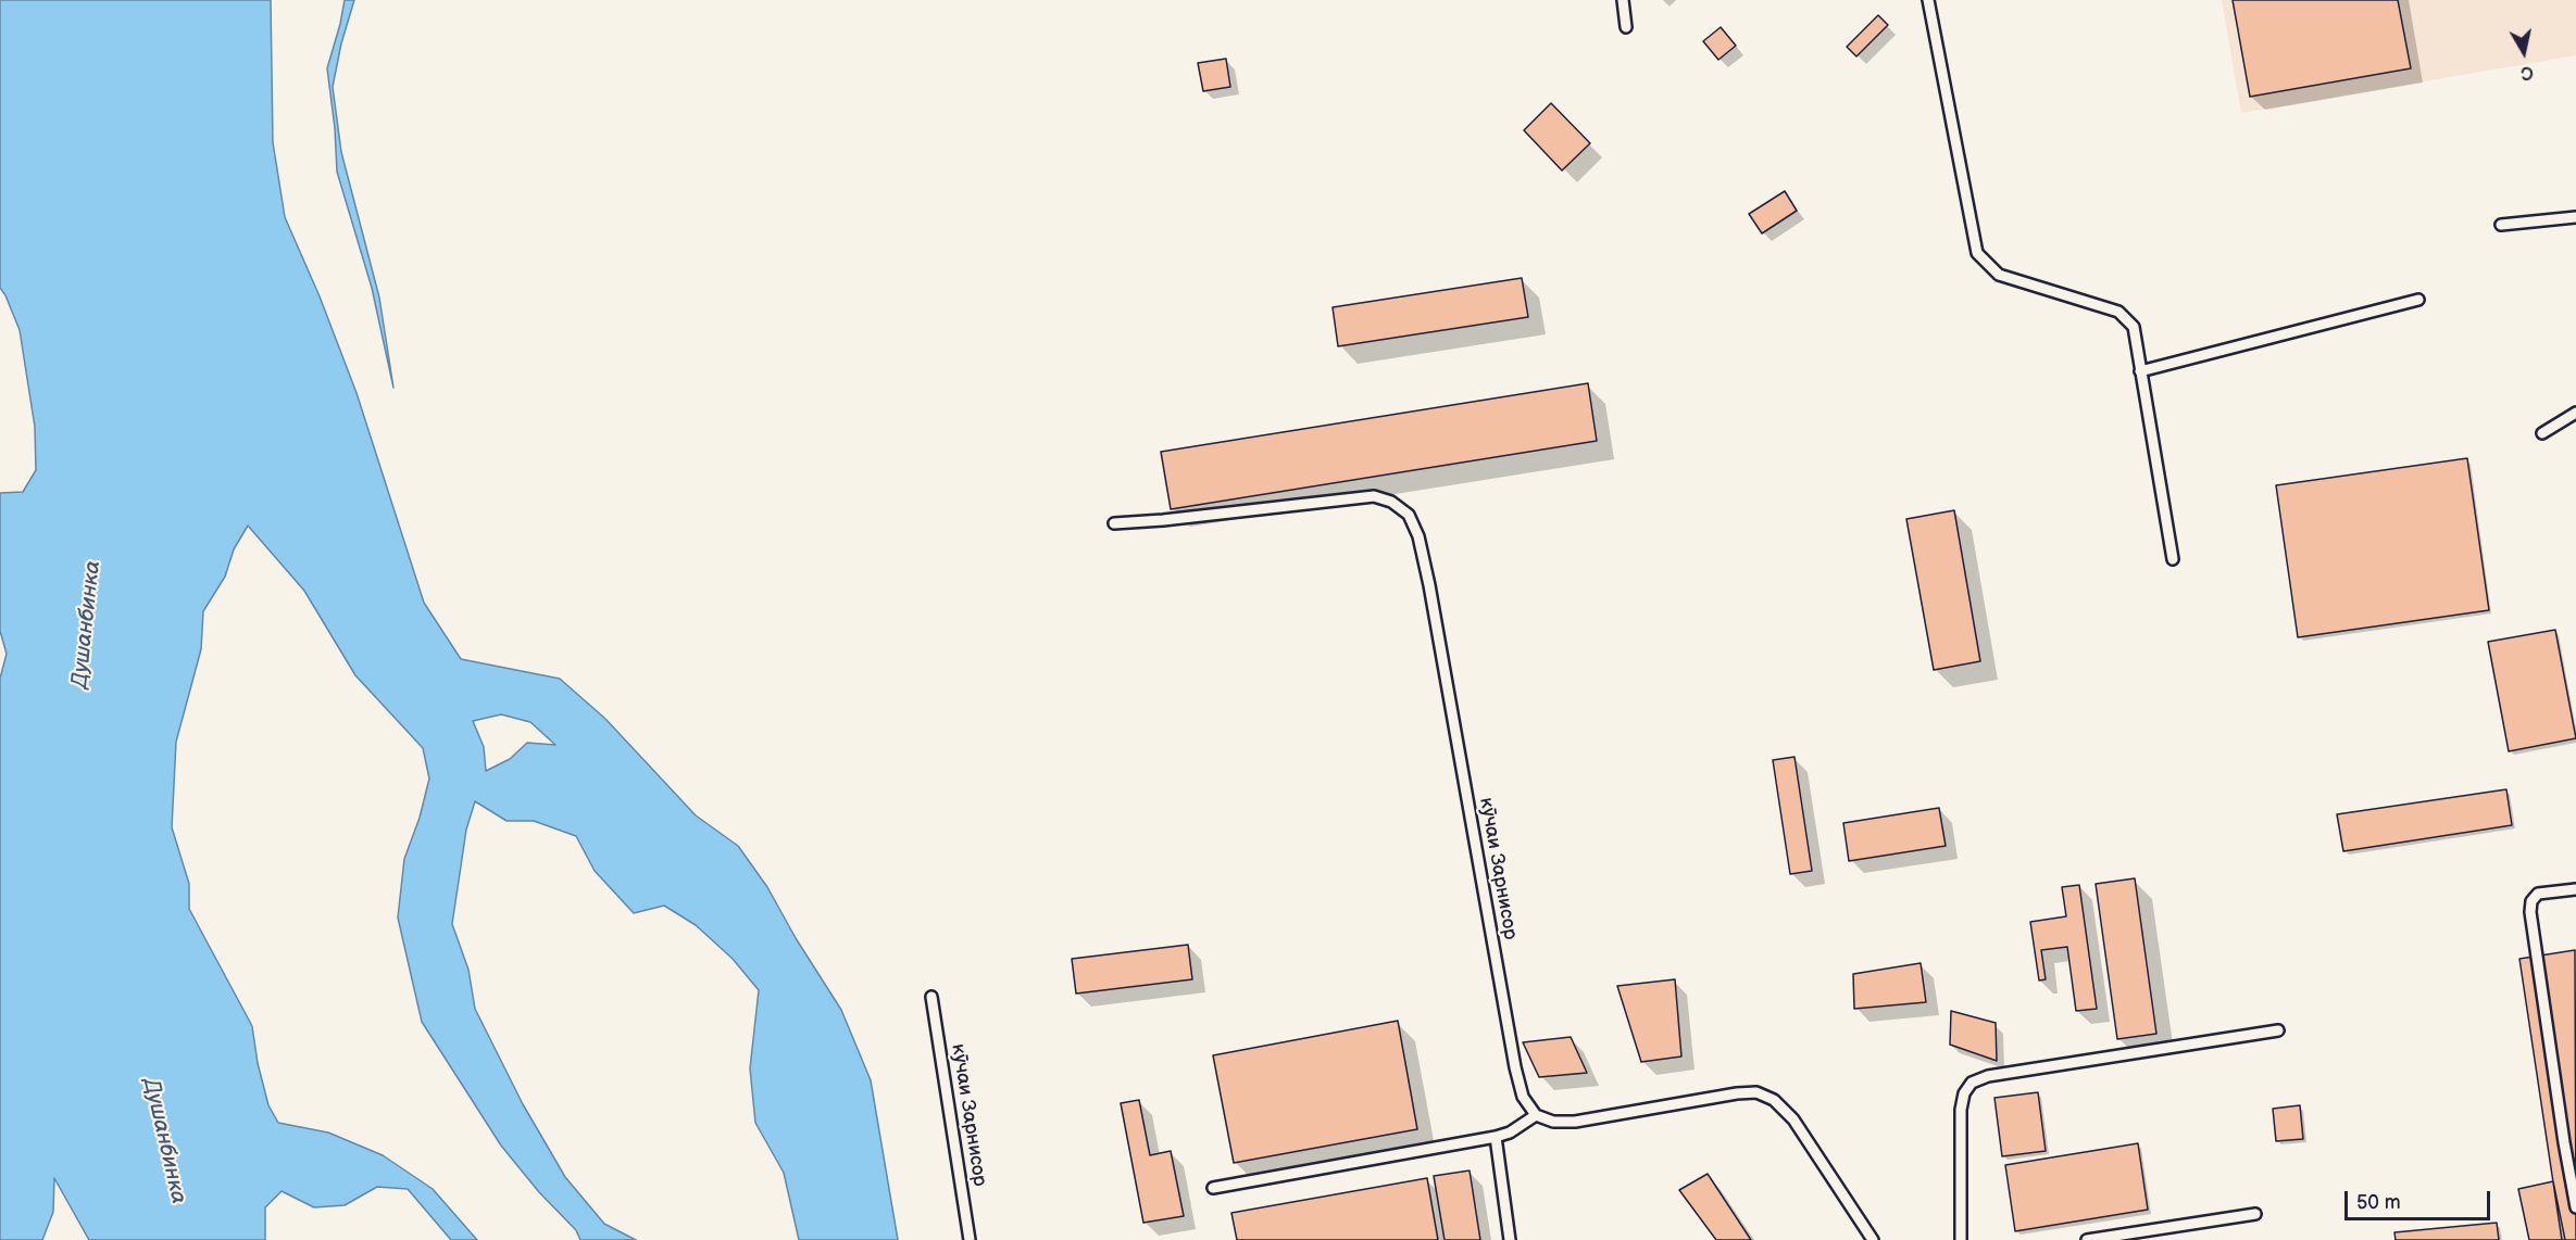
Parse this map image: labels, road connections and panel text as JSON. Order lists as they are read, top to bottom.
{
  "streets": {
    "lane": ["кӯчаи Зарнисор"]
  },
  "water": ["Душанбинка"],
  "scale_bar": "50 m",
  "north": "bottom"
}
